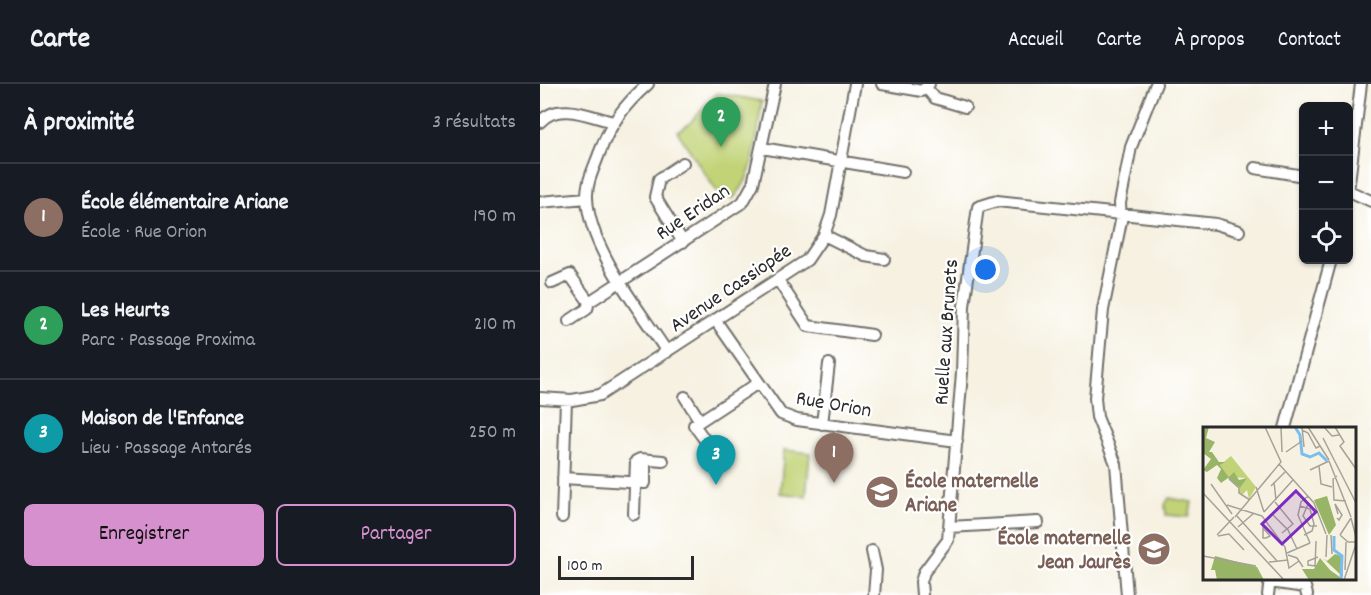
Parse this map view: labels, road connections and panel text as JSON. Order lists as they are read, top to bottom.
{
  "streets": {
    "street": [
      "Rue Eridan",
      "Avenue Cassiopée",
      "Ruelle aux Brunets",
      "Rue Orion"
    ]
  },
  "crossings": [
    ["Avenue Cassiopée", "Rue Orion"],
    ["Ruelle aux Brunets", "Rue Orion"]
  ],
  "places": {
    "school or university": ["École maternelle Ariane", "École maternelle Jean Jaurès"]
  },
  "scale_bar": "100 m",
  "page": {
    "header": "Carte",
    "nav": [
      "Accueil",
      "Carte",
      "À propos",
      "Contact"
    ],
    "heading": ["À proximité", "3 résultats"],
    "pins": ["2", "1", "3"],
    "map_buttons": ["+", "−"],
    "list": [
      {
        "mark": "1",
        "name": "École élémentaire Ariane",
        "note": "École · Rue Orion",
        "value": "190 m"
      },
      {
        "mark": "2",
        "name": "Les Heurts",
        "note": "Parc · Passage Proxima",
        "value": "210 m"
      },
      {
        "mark": "3",
        "name": "Maison de l'Enfance",
        "note": "Lieu · Passage Antarés",
        "value": "250 m"
      }
    ],
    "buttons": ["Enregistrer", "Partager"],
    "scale": "100 m"
  }
}
